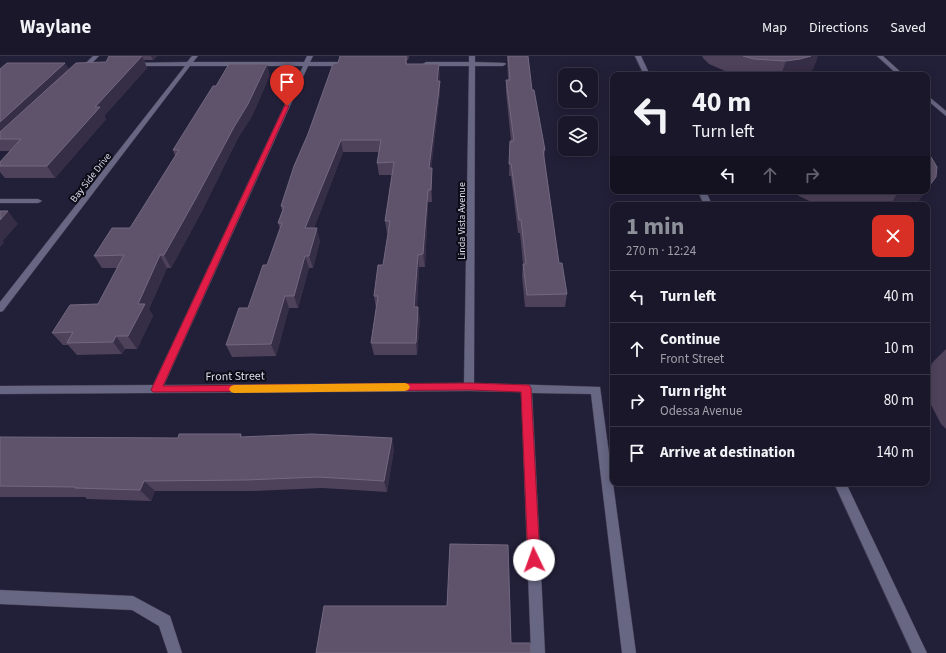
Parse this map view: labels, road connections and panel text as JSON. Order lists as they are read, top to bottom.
{
  "streets": {
    "street": ["Bay Side Drive", "Linda Vista Avenue", "Front Street"]
  },
  "crossings": [
    ["Linda Vista Avenue", "Front Street"]
  ],
  "page": {
    "header": "Waylane",
    "nav": ["Map", "Directions", "Saved"],
    "turn": ["40 m", "Turn left"],
    "heading": ["1 min", "270 m · 12:24"],
    "list": [
      {
        "name": "Turn left",
        "value": "40 m"
      },
      {
        "name": "Continue",
        "note": "Front Street",
        "value": "10 m"
      },
      {
        "name": "Turn right",
        "note": "Odessa Avenue",
        "value": "80 m"
      },
      {
        "name": "Arrive at destination",
        "value": "140 m"
      }
    ]
  }
}
